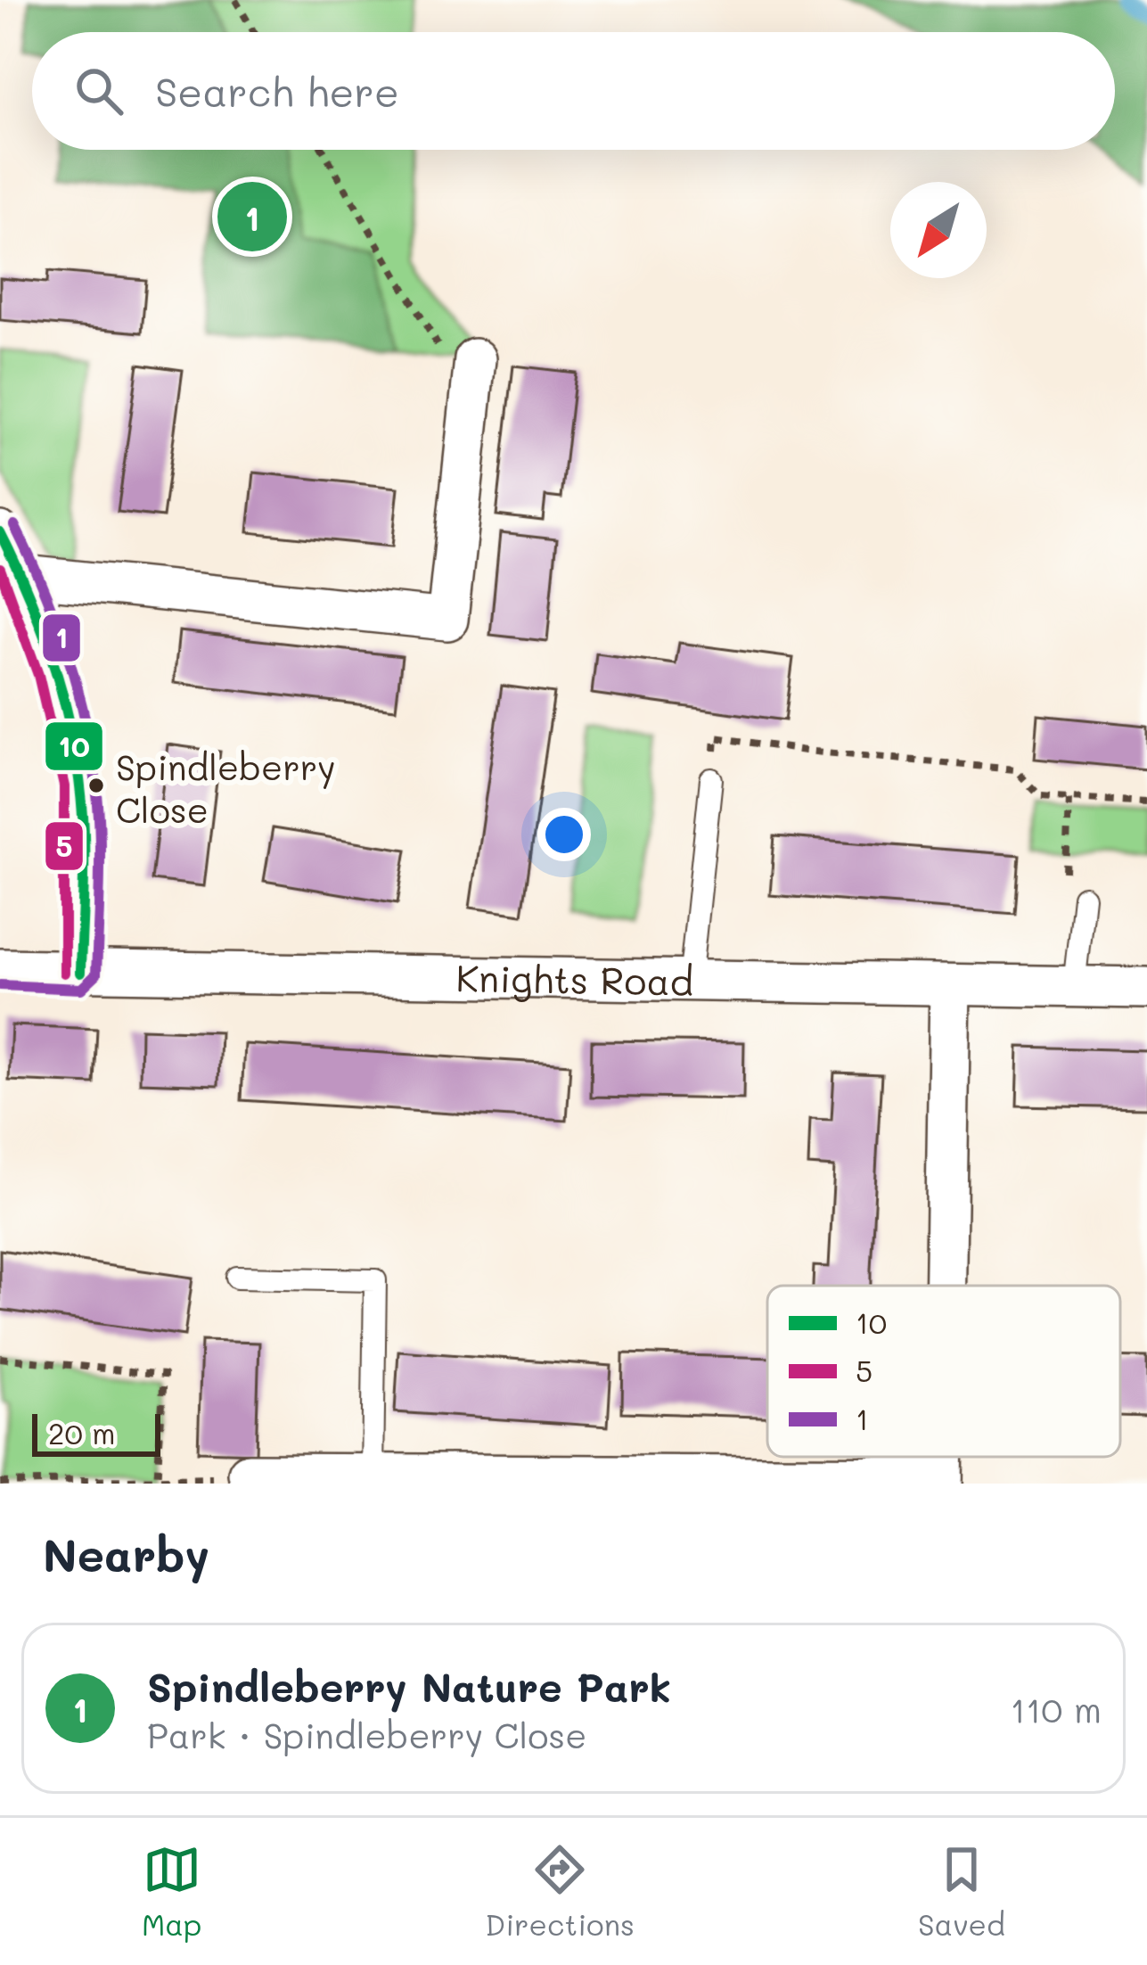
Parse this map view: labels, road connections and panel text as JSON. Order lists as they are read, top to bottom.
{
  "streets": {
    "street": ["Knights Road"]
  },
  "places": ["Spindleberry Close"],
  "lines": ["transit line 1", "transit line 10", "transit line 5"],
  "legend": ["10", "5", "1"],
  "scale_bar": "20 m",
  "north": "bottom left",
  "page": {
    "search": "Search here",
    "pins": "1",
    "scale": "20 m",
    "heading": "Nearby",
    "list": [
      {
        "mark": "1",
        "name": "Spindleberry Nature Park",
        "note": "Park · Spindleberry Close",
        "value": "110 m"
      }
    ],
    "nav": ["Map", "Directions", "Saved"]
  }
}
